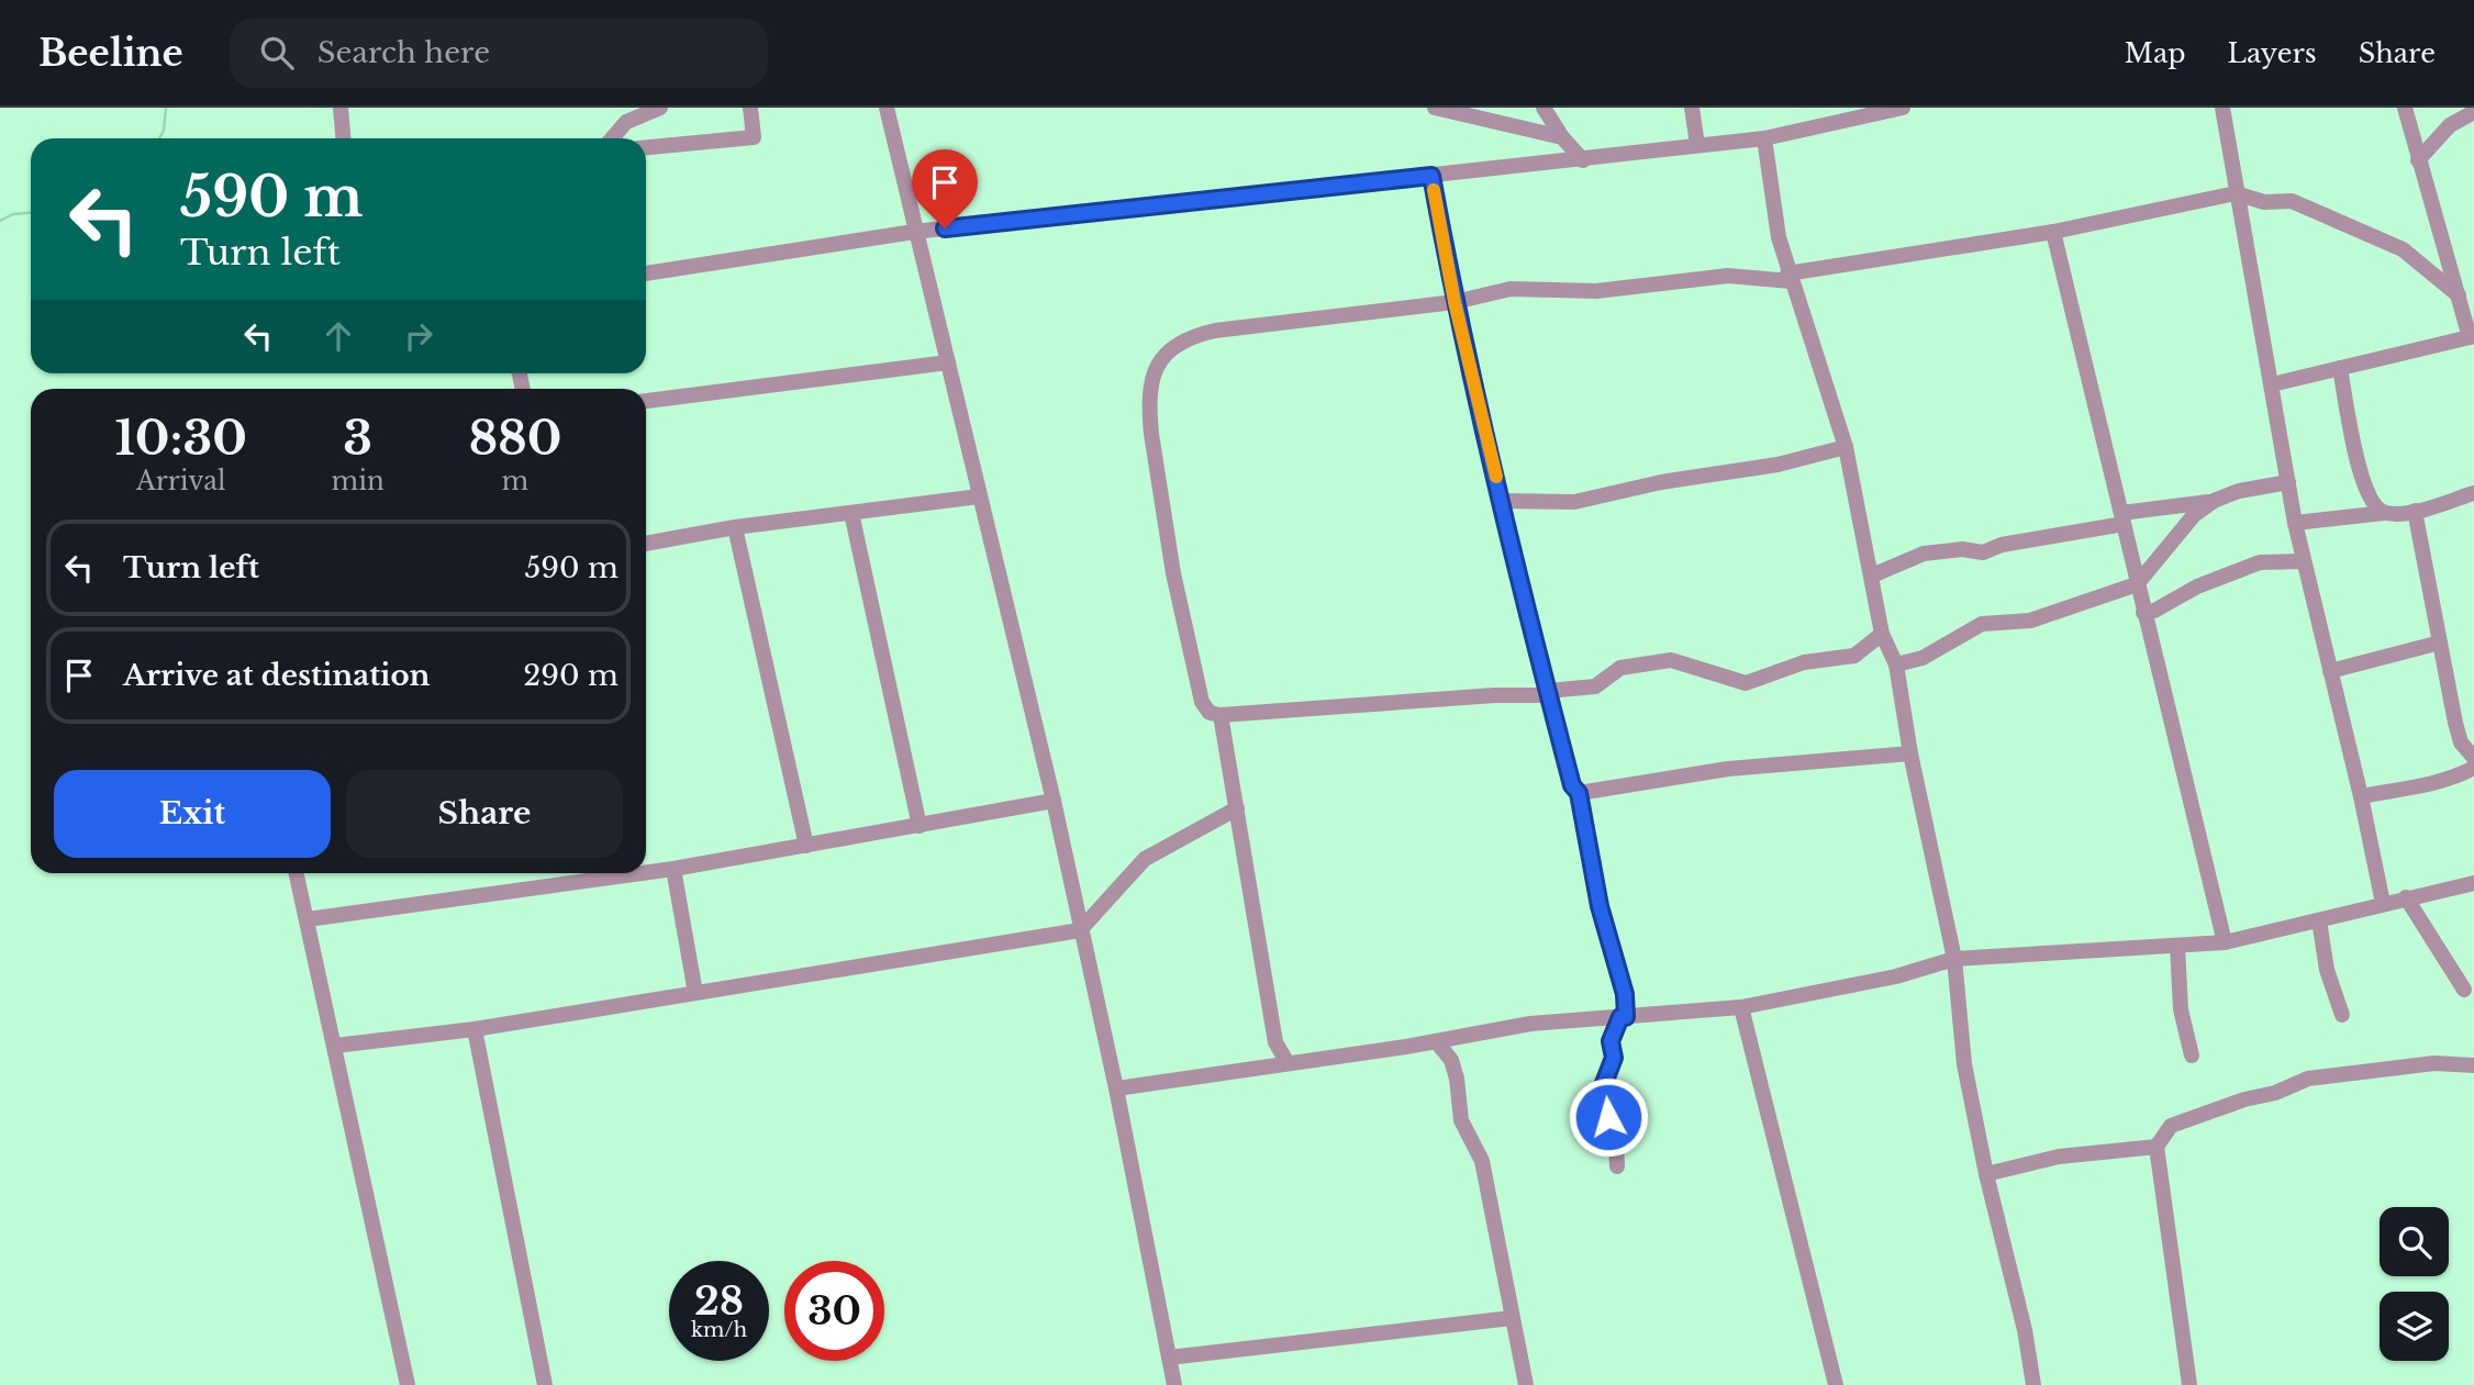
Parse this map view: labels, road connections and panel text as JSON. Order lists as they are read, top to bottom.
{
  "page": {
    "header": "Beeline",
    "search": "Search here",
    "nav": ["Map", "Layers", "Share"],
    "turn": ["590 m", "Turn left"],
    "eta": [
      "10:30",
      "Arrival",
      "3",
      "min",
      "880",
      "m"
    ],
    "list": [
      {
        "name": "Turn left",
        "value": "590 m"
      },
      {
        "name": "Arrive at destination",
        "value": "290 m"
      }
    ],
    "buttons": ["Exit", "Share"],
    "speed": "28 km/h",
    "limit": "30"
  }
}
